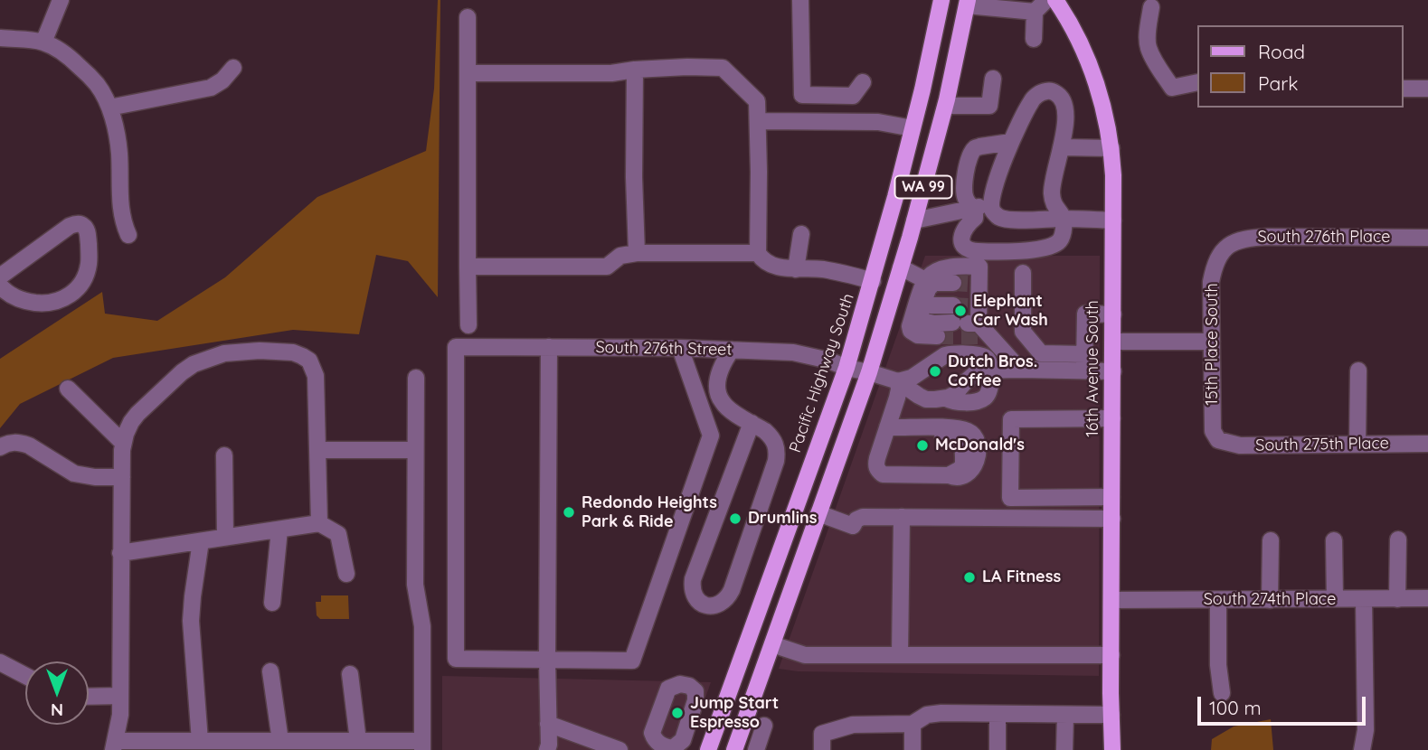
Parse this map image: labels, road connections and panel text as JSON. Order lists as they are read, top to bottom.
{
  "streets": {
    "main road": ["WA 99", "16th Avenue South", "Pacific Highway South"],
    "street": [
      "South 276th Place",
      "15th Place South",
      "South 276th Street",
      "South 275th Place",
      "South 274th Place"
    ]
  },
  "crossings": [
    ["WA 99", "South 276th Street"],
    ["South 276th Place", "15th Place South"],
    ["15th Place South", "South 275th Place"],
    ["South 276th Street", "Pacific Highway South"],
    ["16th Avenue South", "South 274th Place"]
  ],
  "places": [
    "Elephant Car Wash",
    "Dutch Bros. Coffee",
    "McDonald's",
    "Redondo Heights Park & Ride",
    "Drumlins",
    "LA Fitness",
    "Jump Start Espresso"
  ],
  "legend": ["Road", "Park"],
  "scale_bar": "100 m",
  "north": "bottom"
}
